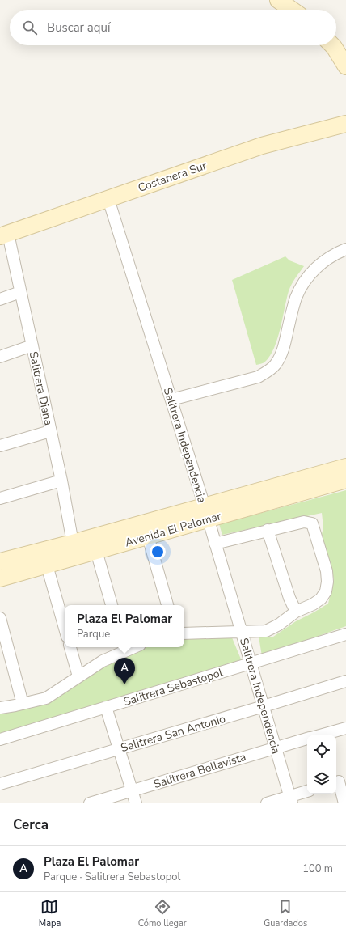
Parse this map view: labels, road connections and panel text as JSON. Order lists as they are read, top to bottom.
{
  "streets": {
    "street": [
      "Costanera Sur",
      "Salitrera Diana",
      "Salitrera Independencia",
      "Avenida El Palomar",
      "Salitrera Sebastopol",
      "Salitrera San Antonio",
      "Salitrera Bellavista"
    ]
  },
  "crossings": [
    ["Costanera Sur", "Salitrera Diana"],
    ["Costanera Sur", "Salitrera Independencia"],
    ["Salitrera Diana", "Avenida El Palomar"],
    ["Salitrera Independencia", "Avenida El Palomar"],
    ["Salitrera Independencia", "Salitrera Sebastopol"],
    ["Salitrera Independencia", "Salitrera San Antonio"],
    ["Salitrera Independencia", "Salitrera Bellavista"]
  ],
  "page": {
    "search": "Buscar aquí",
    "popup": ["Plaza El Palomar", "Parque"],
    "pins": "A",
    "heading": "Cerca",
    "list": [
      {
        "mark": "A",
        "name": "Plaza El Palomar",
        "note": "Parque · Salitrera Sebastopol",
        "value": "100 m"
      }
    ],
    "nav": ["Mapa", "Cómo llegar", "Guardados"]
  }
}
